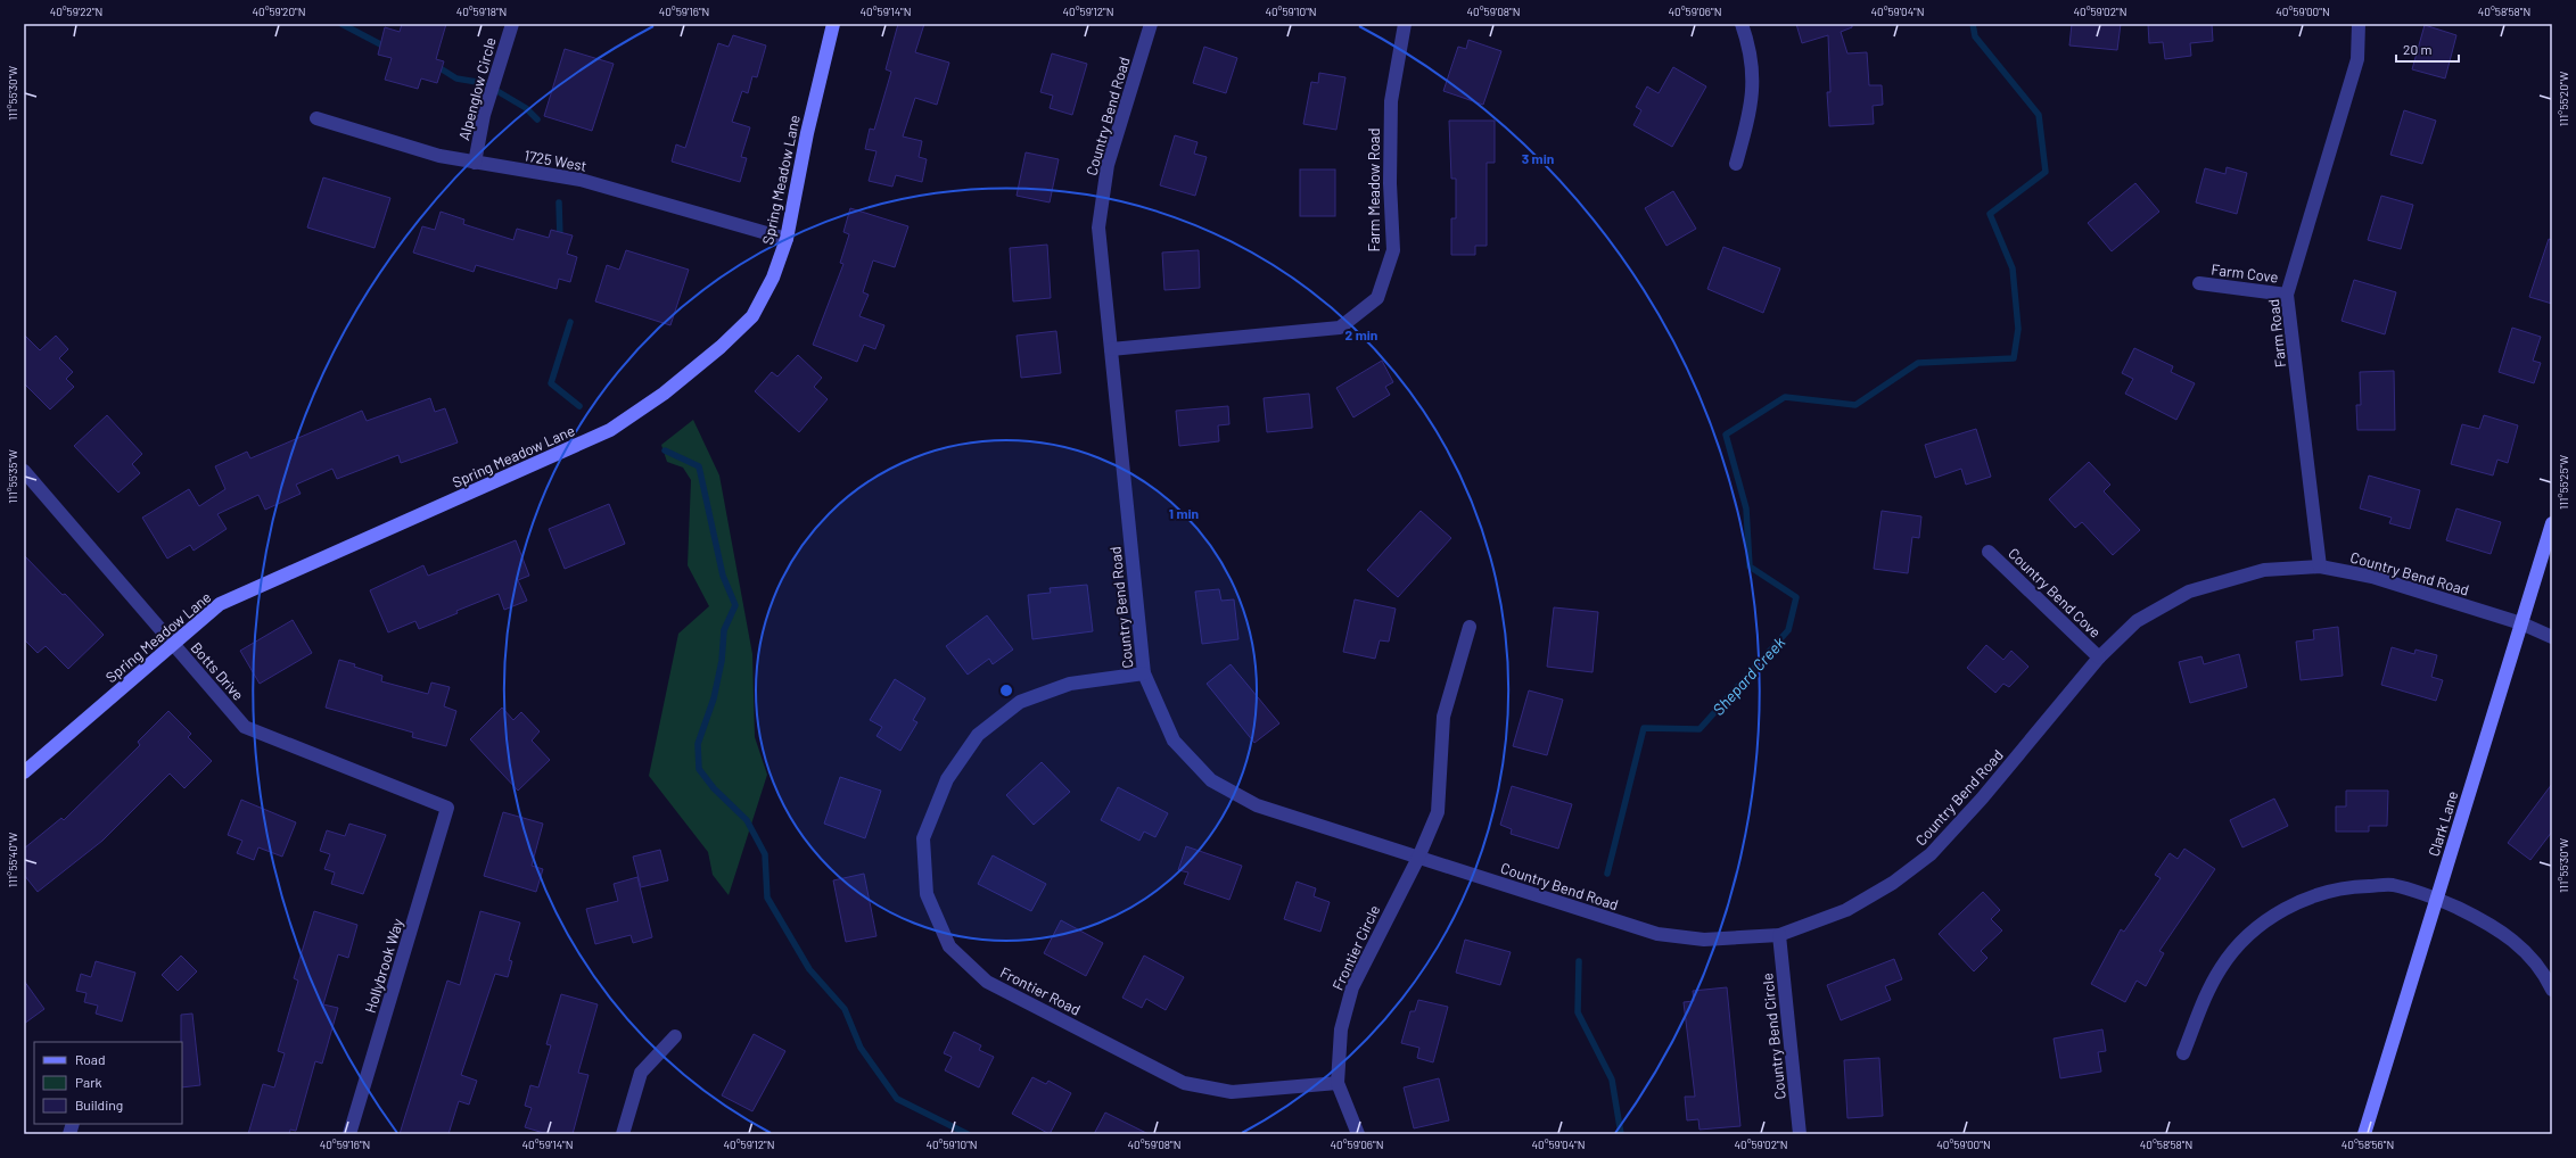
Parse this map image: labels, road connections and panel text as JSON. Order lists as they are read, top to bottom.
{
  "streets": {
    "street": [
      "Alpenglow Circle",
      "Country Bend Road",
      "1725 West",
      "Spring Meadow Lane",
      "Farm Meadow Road",
      "Farm Cove",
      "Farm Road",
      "Country Bend Cove",
      "Botts Drive",
      "Clark Lane",
      "Frontier Circle",
      "Hollybrook Way",
      "Frontier Road",
      "Country Bend Circle"
    ]
  },
  "crossings": [
    ["Alpenglow Circle", "1725 West"],
    ["Country Bend Road", "Farm Meadow Road"],
    ["Country Bend Road", "Farm Road"],
    ["Country Bend Road", "Country Bend Cove"],
    ["Country Bend Road", "Clark Lane"],
    ["Country Bend Road", "Frontier Circle"],
    ["Country Bend Road", "Frontier Road"],
    ["Country Bend Road", "Country Bend Circle"],
    ["1725 West", "Spring Meadow Lane"],
    ["Spring Meadow Lane", "Botts Drive"],
    ["Farm Cove", "Farm Road"],
    ["Botts Drive", "Hollybrook Way"],
    ["Frontier Circle", "Frontier Road"]
  ],
  "water": ["Shepard Creek"],
  "legend": ["Road", "Park", "Building"],
  "scale_bar": "20 m",
  "coordinates": [
    "40°59'22\"N",
    "40°59'20\"N",
    "40°59'18\"N",
    "40°59'16\"N",
    "40°59'14\"N",
    "40°59'12\"N",
    "40°59'10\"N",
    "40°59'08\"N",
    "40°59'06\"N",
    "40°59'04\"N",
    "40°59'02\"N",
    "40°59'00\"N",
    "40°58'58\"N",
    "111°55'30\"W",
    "111°55'20\"W",
    "111°55'35\"W",
    "111°55'25\"W",
    "111°55'40\"W",
    "40°58'56\"N"
  ],
  "rings": ["3 min", "2 min", "1 min"]
}
